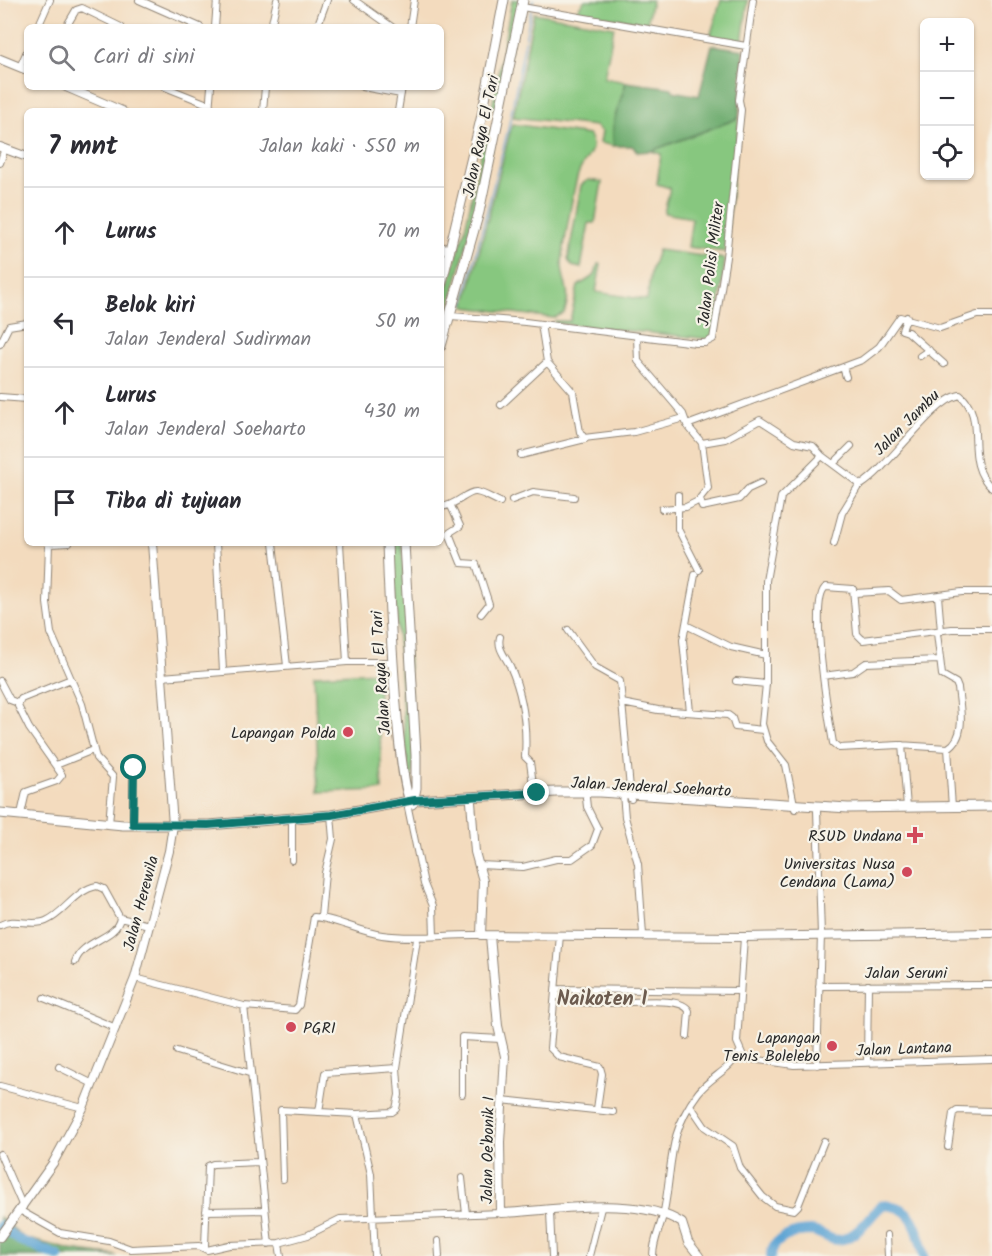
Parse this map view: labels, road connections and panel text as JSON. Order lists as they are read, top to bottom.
{
  "streets": {
    "main road": ["Jalan Raya El Tari", "Jalan Jenderal Soeharto"],
    "street": [
      "Jalan Polisi Militer",
      "Jalan Jambu",
      "Jalan Herewila",
      "Jalan Seruni",
      "Jalan Lantana",
      "Jalan Oe'bonik I"
    ]
  },
  "crossings": [
    ["Jalan Raya El Tari", "Jalan Polisi Militer"],
    ["Jalan Raya El Tari", "Jalan Jenderal Soeharto"],
    ["Jalan Jenderal Soeharto", "Jalan Herewila"],
    ["Jalan Jenderal Soeharto", "Jalan Oe'bonik I"]
  ],
  "districts": ["Naikoten I"],
  "places": {
    "other": [
      "Lapangan Polda",
      "Universitas Nusa Cendana (Lama)",
      "PGRI",
      "Lapangan Tenis Bolelebo"
    ],
    "health": ["RSUD Undana"]
  },
  "page": {
    "map_buttons": ["+", "−"],
    "search": "Cari di sini",
    "heading": ["7 mnt", "Jalan kaki · 550 m"],
    "list": [
      ["Lurus", "70 m"],
      ["Belok kiri", "Jalan Jenderal Sudirman", "50 m"],
      ["Lurus", "Jalan Jenderal Soeharto", "430 m"],
      "Tiba di tujuan"
    ]
  }
}
